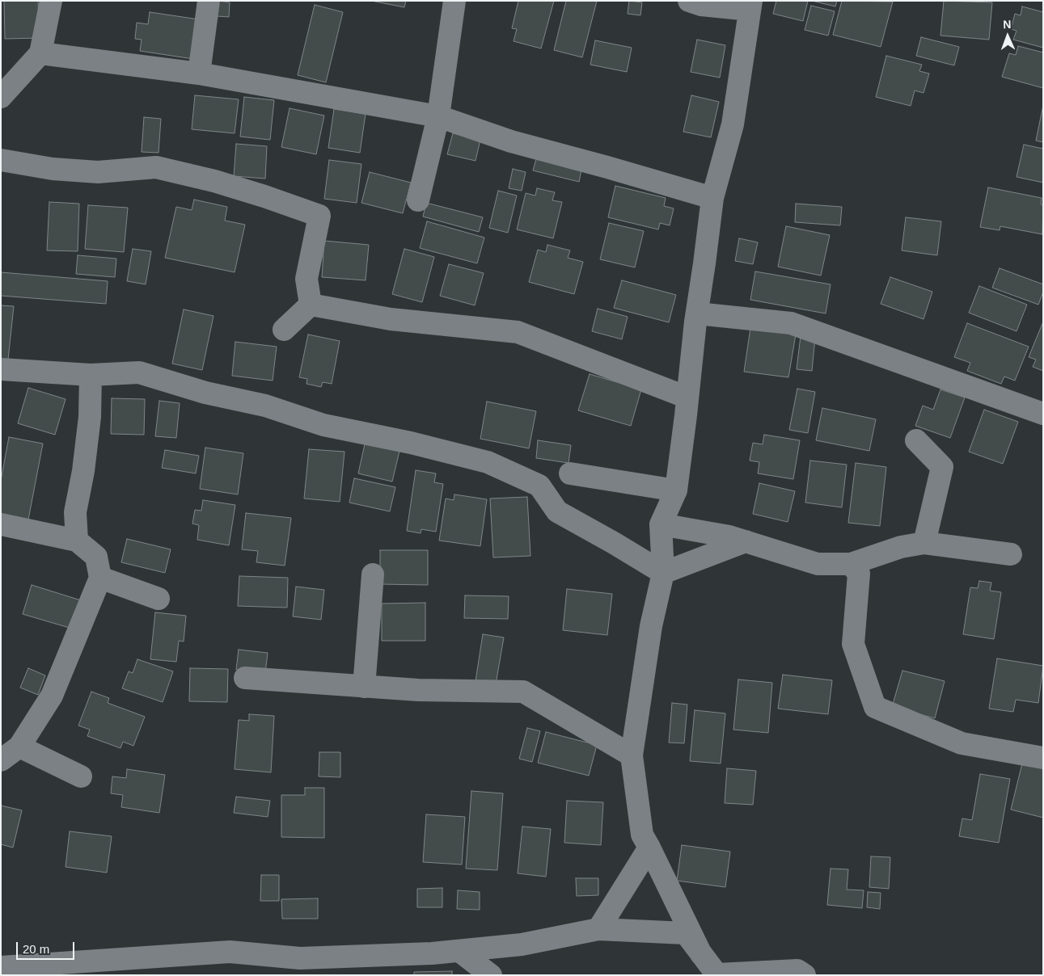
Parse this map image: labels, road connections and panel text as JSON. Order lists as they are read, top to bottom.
{
  "scale_bar": "20 m",
  "north": "top"
}
